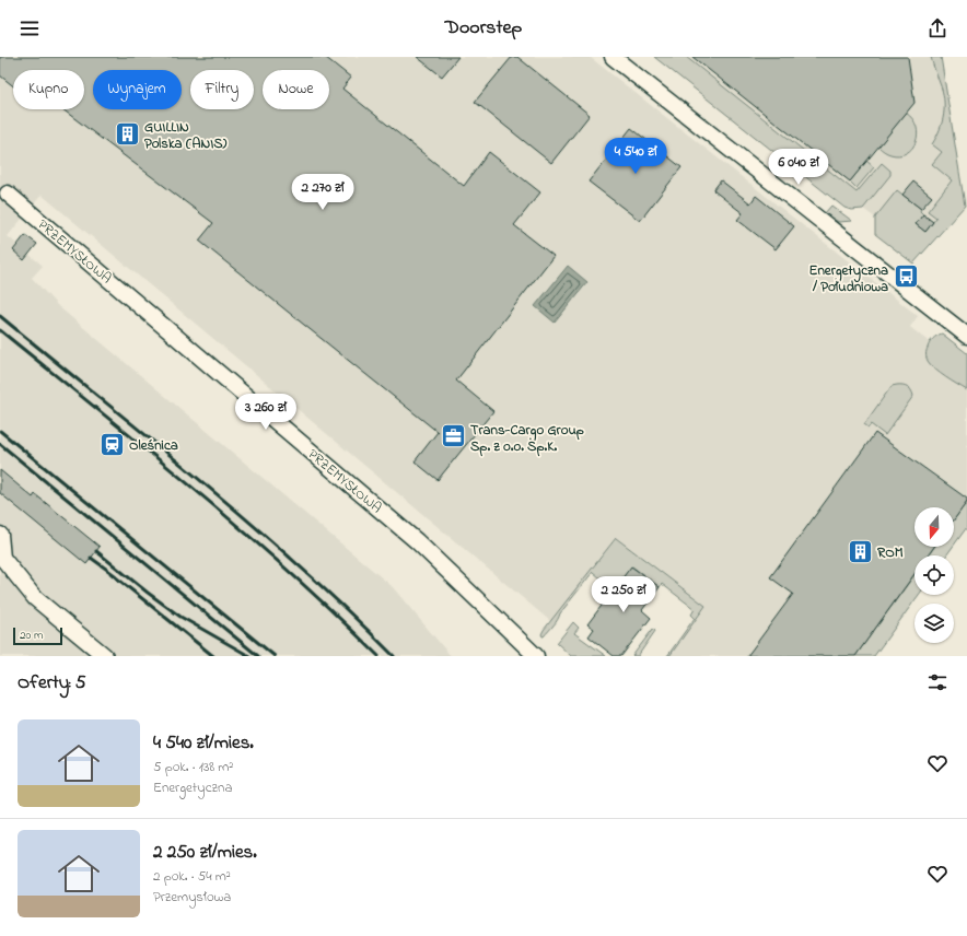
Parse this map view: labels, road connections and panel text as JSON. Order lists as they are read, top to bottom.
{
  "streets": {
    "street": ["PRZEMYSŁOWA"]
  },
  "places": {
    "building": ["GUILLIN Polska (ANIS)", "ROM"],
    "bus stop": ["Energetyczna / Południowa"],
    "office": ["Trans-Cargo Group Sp. z o.o. Sp.K."],
    "station": ["Oleśnica"]
  },
  "scale_bar": "20 m",
  "north": "bottom",
  "page": {
    "header": "Doorstep",
    "chip": [
      "Kupno",
      "Wynajem",
      "Filtry",
      "Nowe"
    ],
    "price": [
      "4 540 zł",
      "6 040 zł",
      "2 270 zł",
      "3 260 zł",
      "2 250 zł"
    ],
    "scale": "20 m",
    "heading": "Oferty: 5",
    "list": [
      {
        "name": "4 540 zł/mies.",
        "note": "5 pok. · 138 m² · Energetyczna"
      },
      {
        "name": "2 250 zł/mies.",
        "note": "2 pok. · 54 m² · Przemysłowa"
      }
    ]
  }
}
